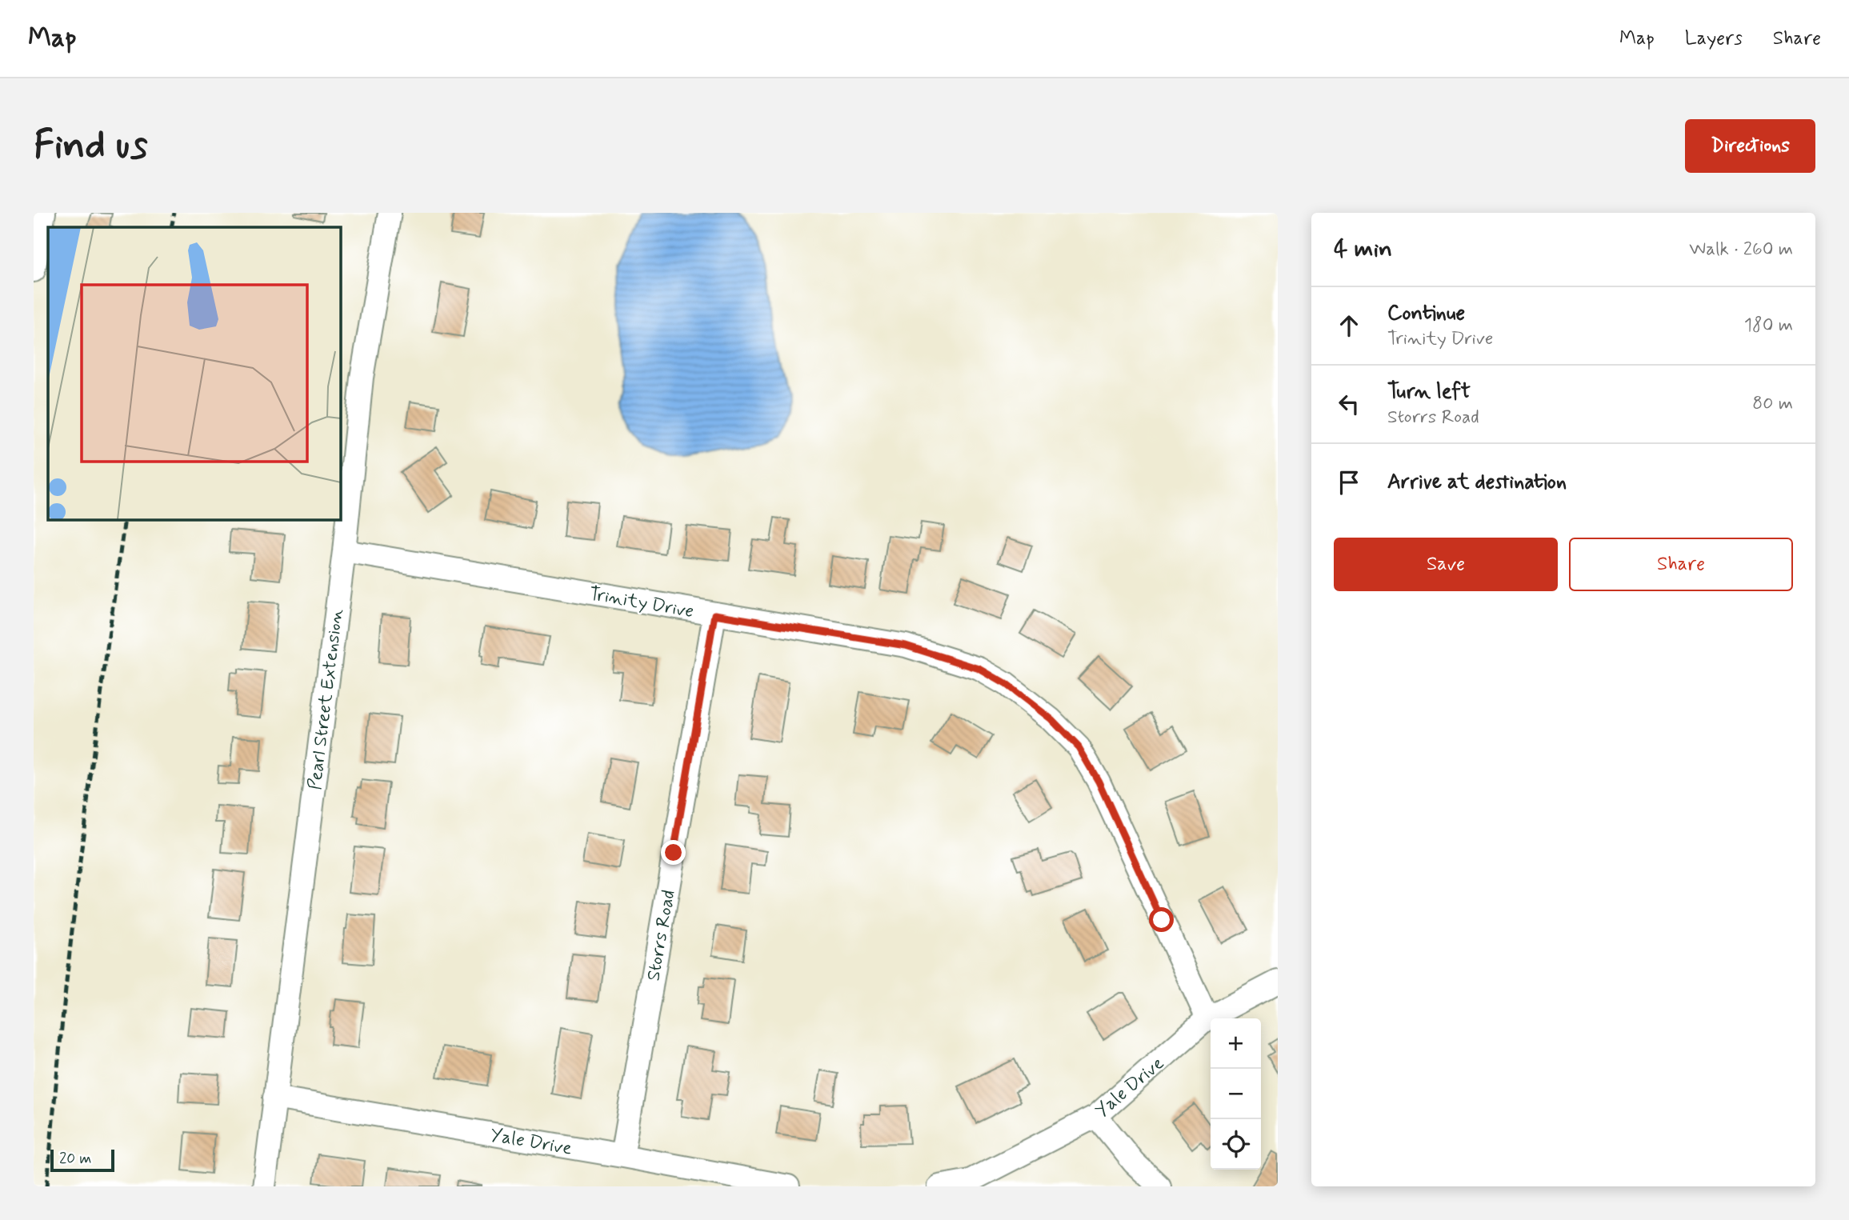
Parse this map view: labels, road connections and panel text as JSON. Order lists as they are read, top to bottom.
{
  "streets": {
    "street": [
      "Trinity Drive",
      "Pearl Street Extension",
      "Storrs Road",
      "Yale Drive"
    ]
  },
  "crossings": [
    ["Trinity Drive", "Pearl Street Extension"],
    ["Trinity Drive", "Storrs Road"],
    ["Trinity Drive", "Yale Drive"],
    ["Pearl Street Extension", "Yale Drive"],
    ["Storrs Road", "Yale Drive"]
  ],
  "scale_bar": "20 m",
  "page": {
    "header": "Map",
    "nav": ["Map", "Layers", "Share"],
    "buttons": [
      "Directions",
      ["Save", "Share"]
    ],
    "title": "Find us",
    "heading": ["4 min", "Walk · 260 m"],
    "list": [
      ["Continue", "Trinity Drive", "180 m"],
      ["Turn left", "Storrs Road", "80 m"],
      "Arrive at destination"
    ],
    "map_buttons": ["+", "−"],
    "scale": "20 m"
  }
}
